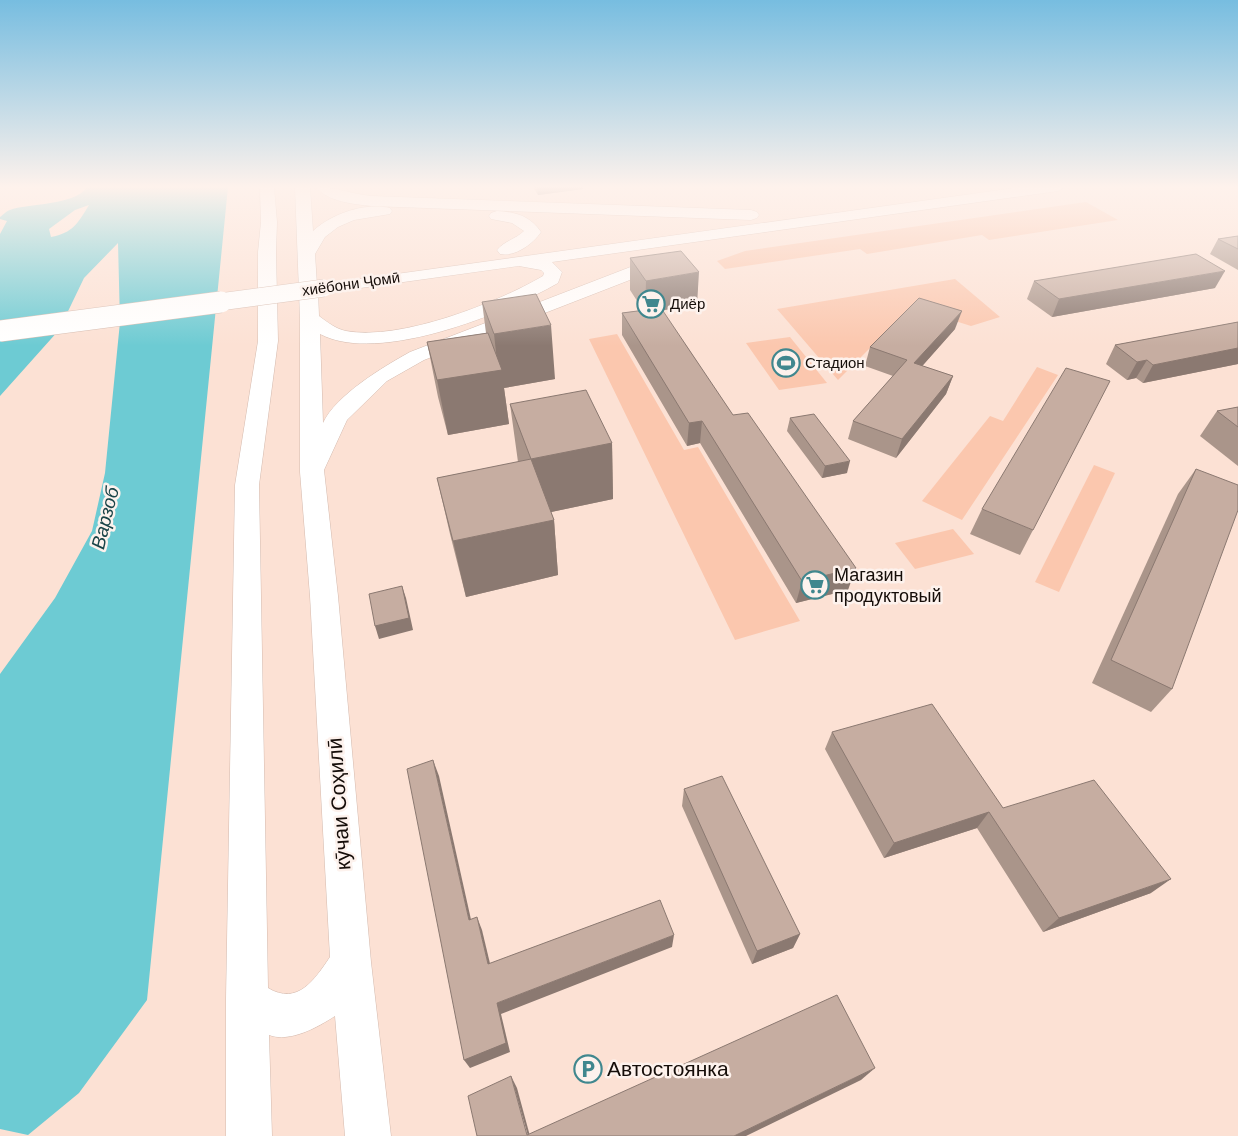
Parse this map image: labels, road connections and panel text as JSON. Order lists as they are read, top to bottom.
{
  "streets": {
    "main road": ["хиёбони Ҷомӣ", "кӯчаи Соҳилӣ"]
  },
  "water": ["Варзоб"],
  "places": {
    "supermarket": ["Диёр", "Магазин продуктовый"],
    "sports": ["Стадион"],
    "parking": ["Автостоянка"]
  }
}
